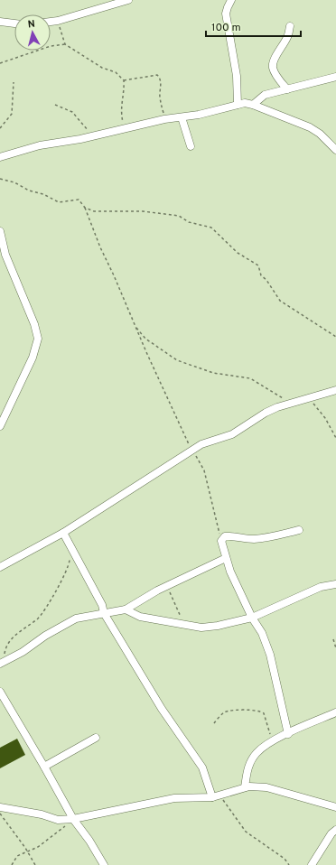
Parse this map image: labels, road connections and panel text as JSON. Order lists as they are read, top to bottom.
{
  "scale_bar": "100 m",
  "north": "top"
}
